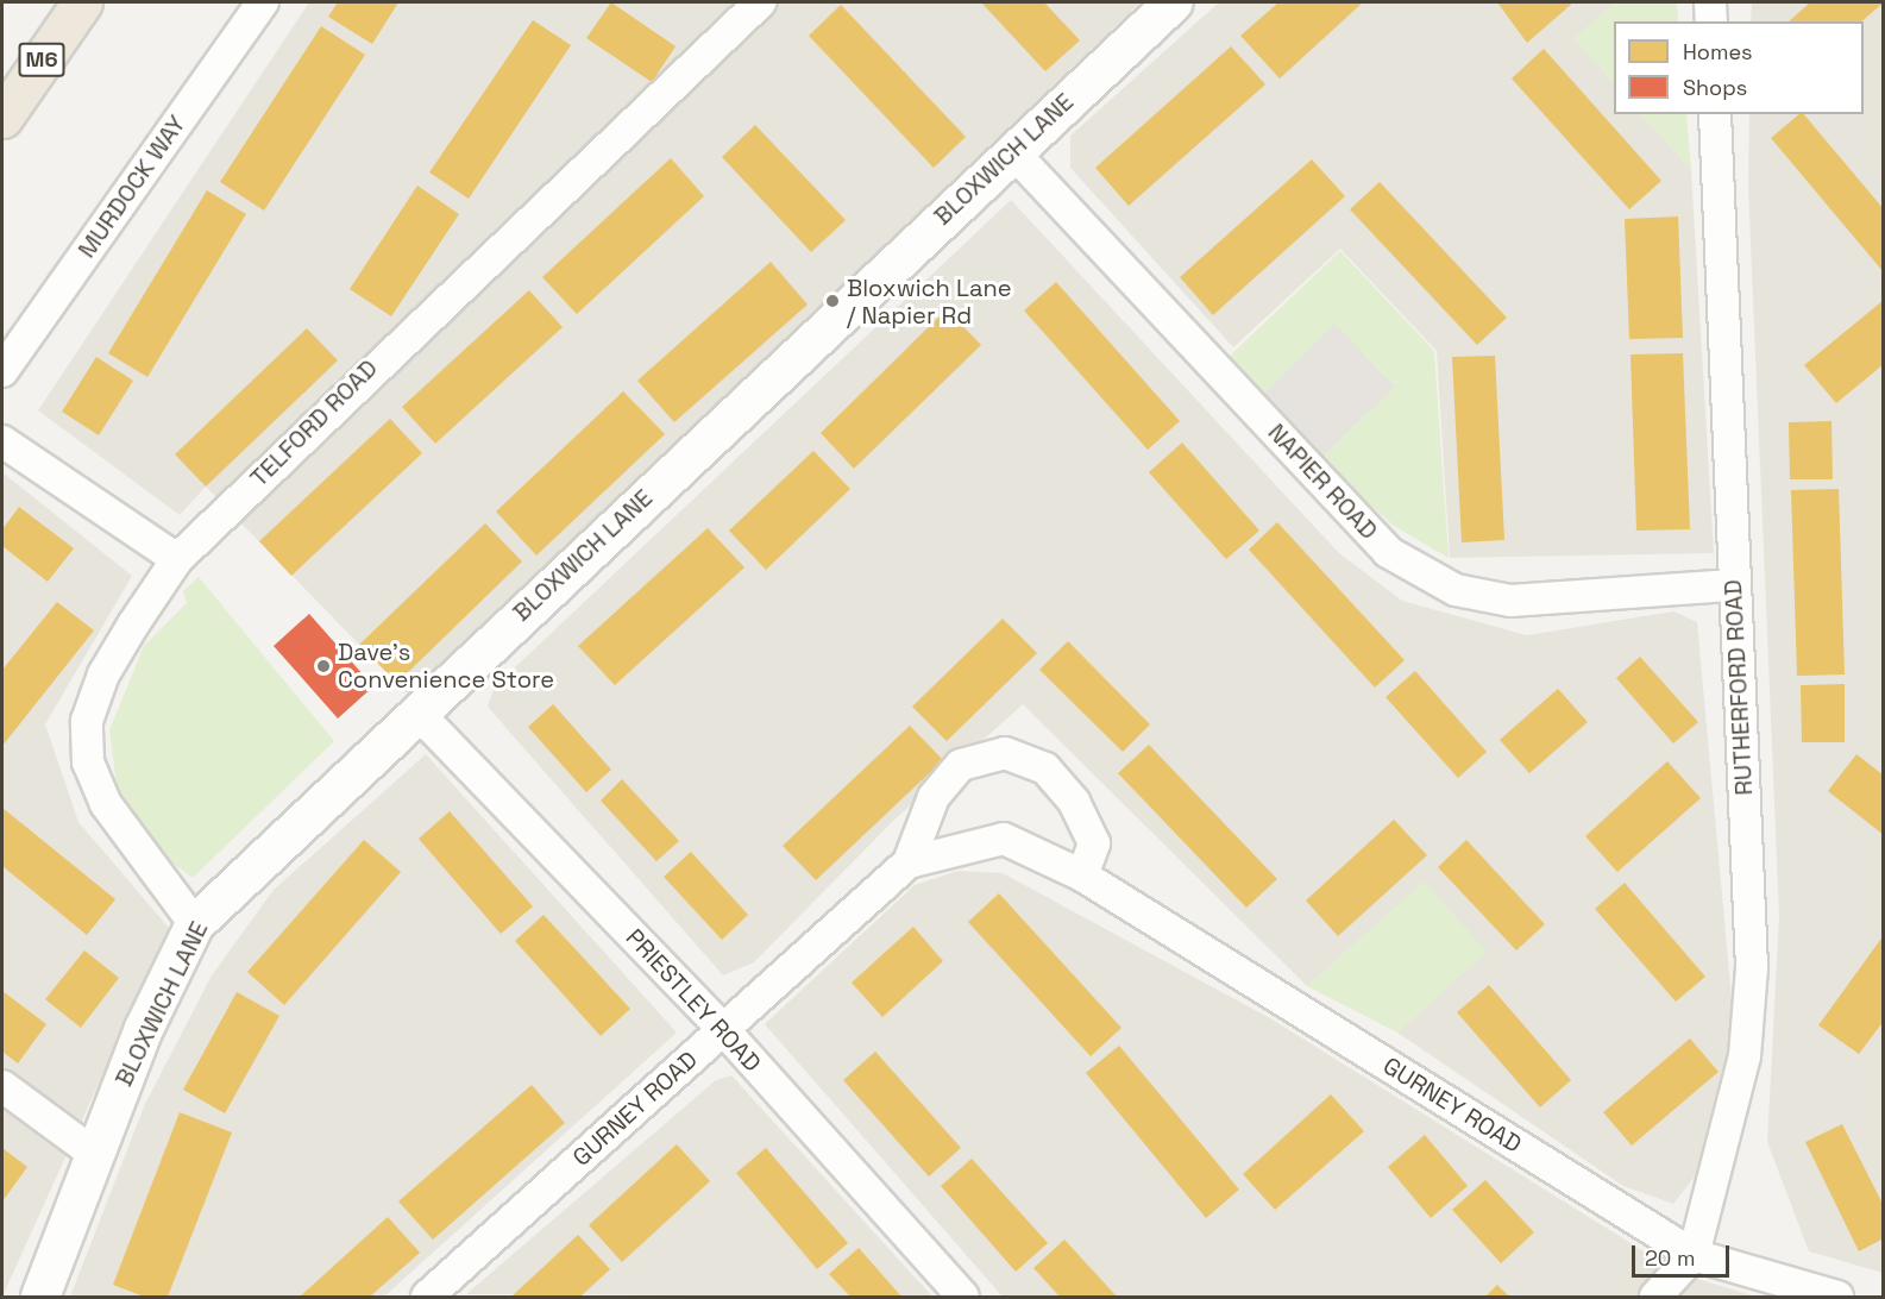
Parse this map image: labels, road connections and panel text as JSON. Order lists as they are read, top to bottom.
{
  "streets": {
    "highway": ["M6"],
    "street": [
      "BLOXWICH LANE",
      "MURDOCK WAY",
      "TELFORD ROAD",
      "NAPIER ROAD",
      "RUTHERFORD ROAD",
      "PRIESTLEY ROAD",
      "GURNEY ROAD"
    ]
  },
  "crossings": [
    ["BLOXWICH LANE", "TELFORD ROAD"],
    ["BLOXWICH LANE", "NAPIER ROAD"],
    ["BLOXWICH LANE", "PRIESTLEY ROAD"],
    ["NAPIER ROAD", "RUTHERFORD ROAD"],
    ["RUTHERFORD ROAD", "GURNEY ROAD"],
    ["PRIESTLEY ROAD", "GURNEY ROAD"]
  ],
  "places": ["Bloxwich Lane / Napier Rd", "Dave's Convenience Store"],
  "legend": ["Homes", "Shops"],
  "scale_bar": "20 m"
}
